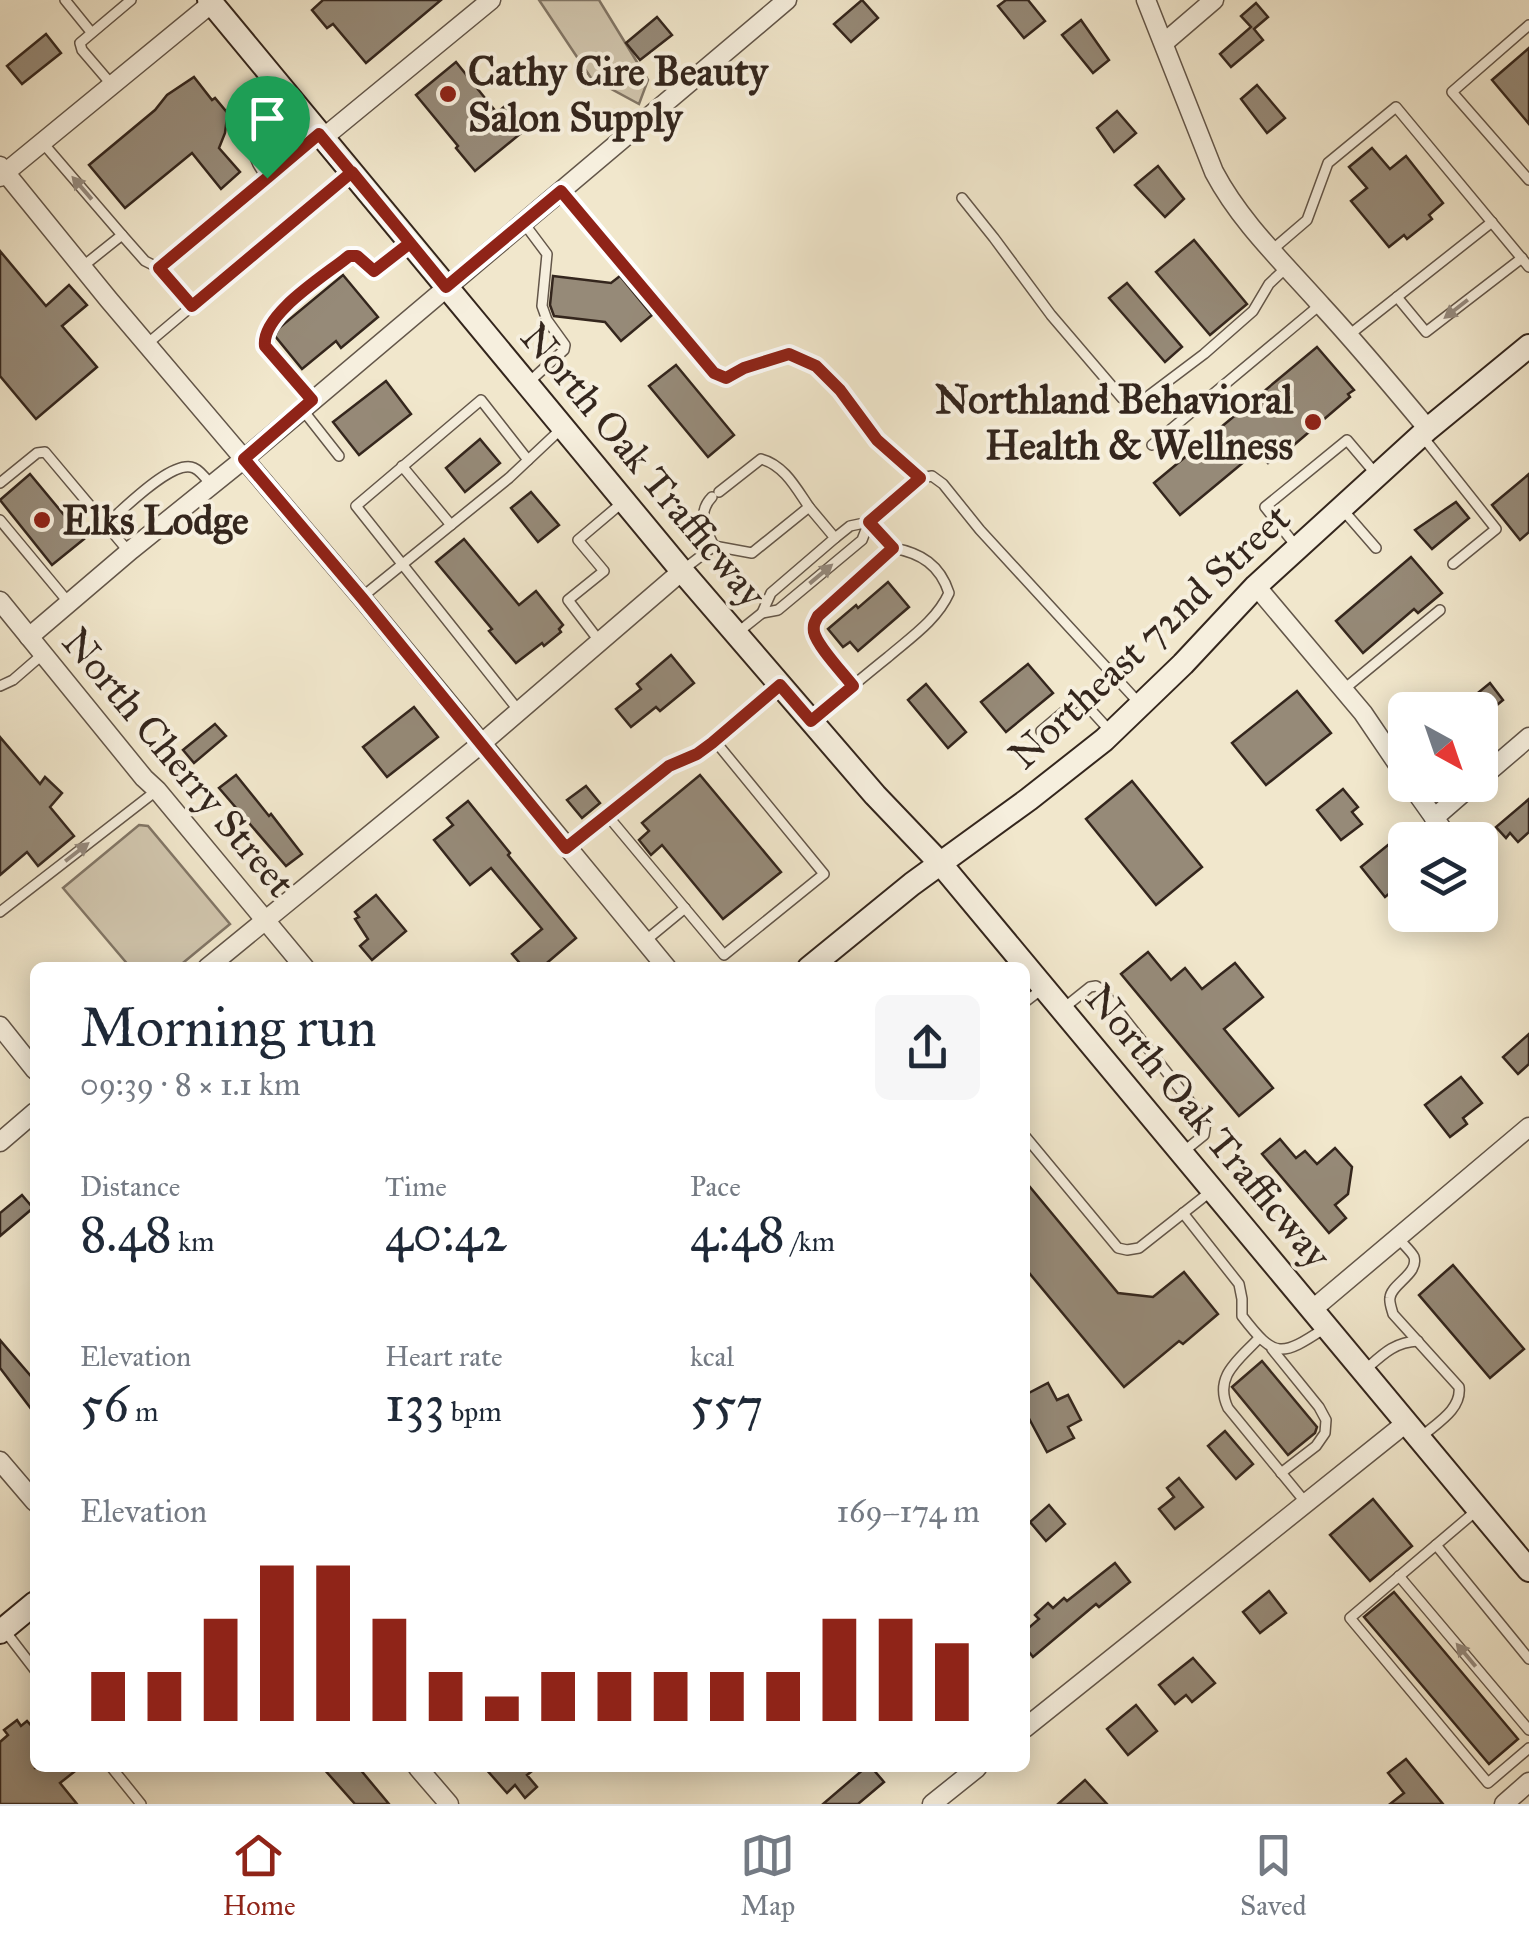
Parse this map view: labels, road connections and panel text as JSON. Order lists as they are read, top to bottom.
{
  "streets": {
    "main road": ["North Oak Trafficway", "Northeast 72nd Street"],
    "street": ["North Cherry Street"]
  },
  "crossings": [
    ["North Oak Trafficway", "Northeast 72nd Street"]
  ],
  "places": ["Cathy Cire Beauty Salon Supply", "Northland Behavioral Health & Wellness", "Elks Lodge"],
  "north": "bottom right",
  "page": {
    "heading": ["Morning run", "09:39 · 8 × 1.1 km"],
    "stats": [
      ["Distance", "8.48 km"],
      ["Time", "40:42"],
      ["Pace", "4:48 /km"],
      ["Elevation", "56 m"],
      ["Heart rate", "133 bpm"],
      ["kcal", "557"]
    ],
    "chart": ["Elevation", "169–174 m"],
    "tabs": ["Home", "Map", "Saved"]
  }
}
